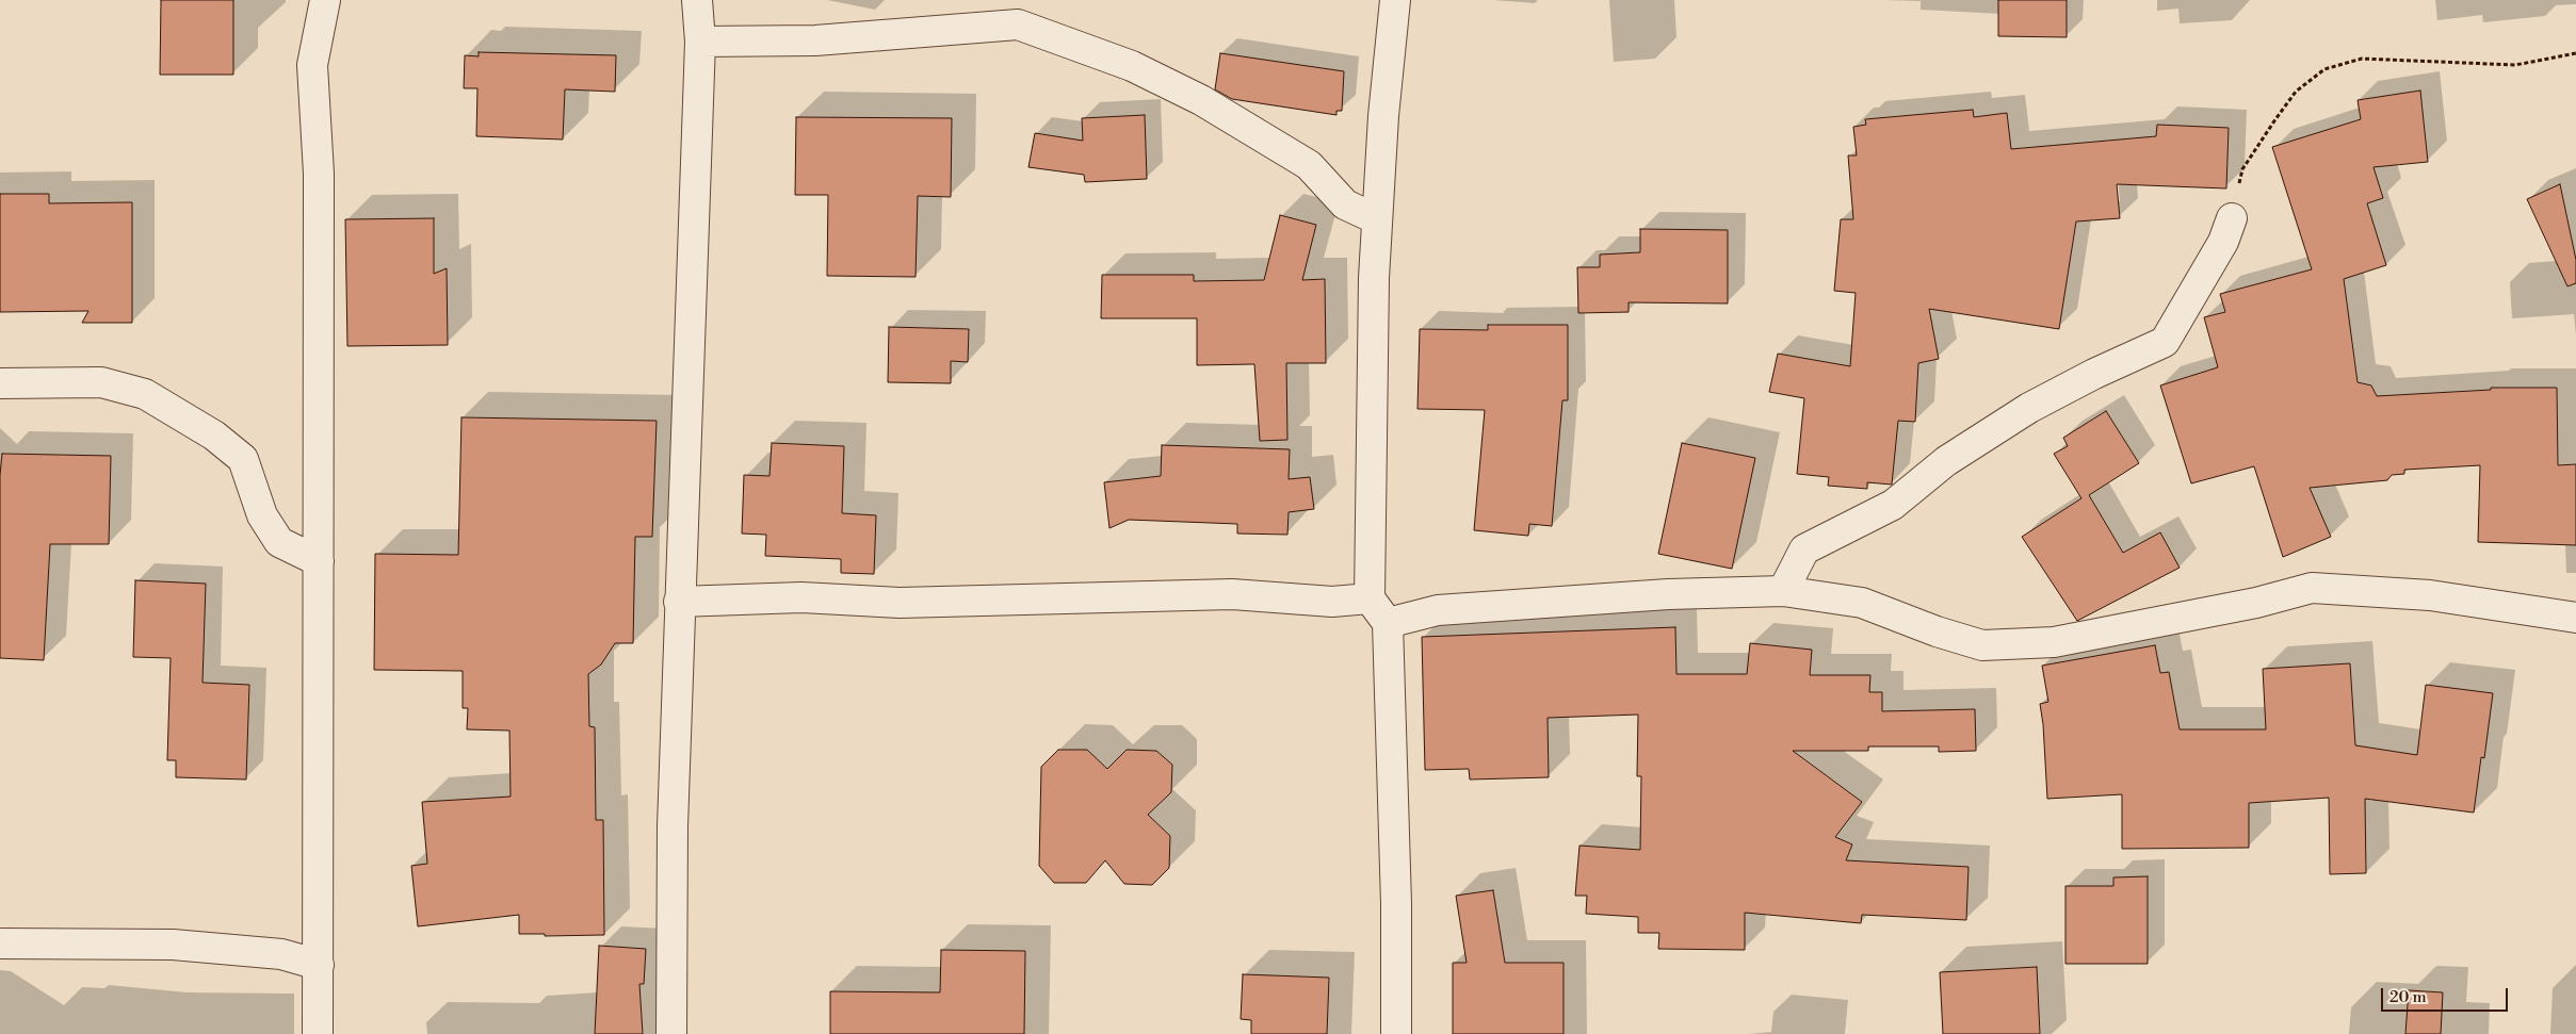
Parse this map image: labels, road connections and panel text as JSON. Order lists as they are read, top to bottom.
{
  "scale_bar": "20 m"
}
